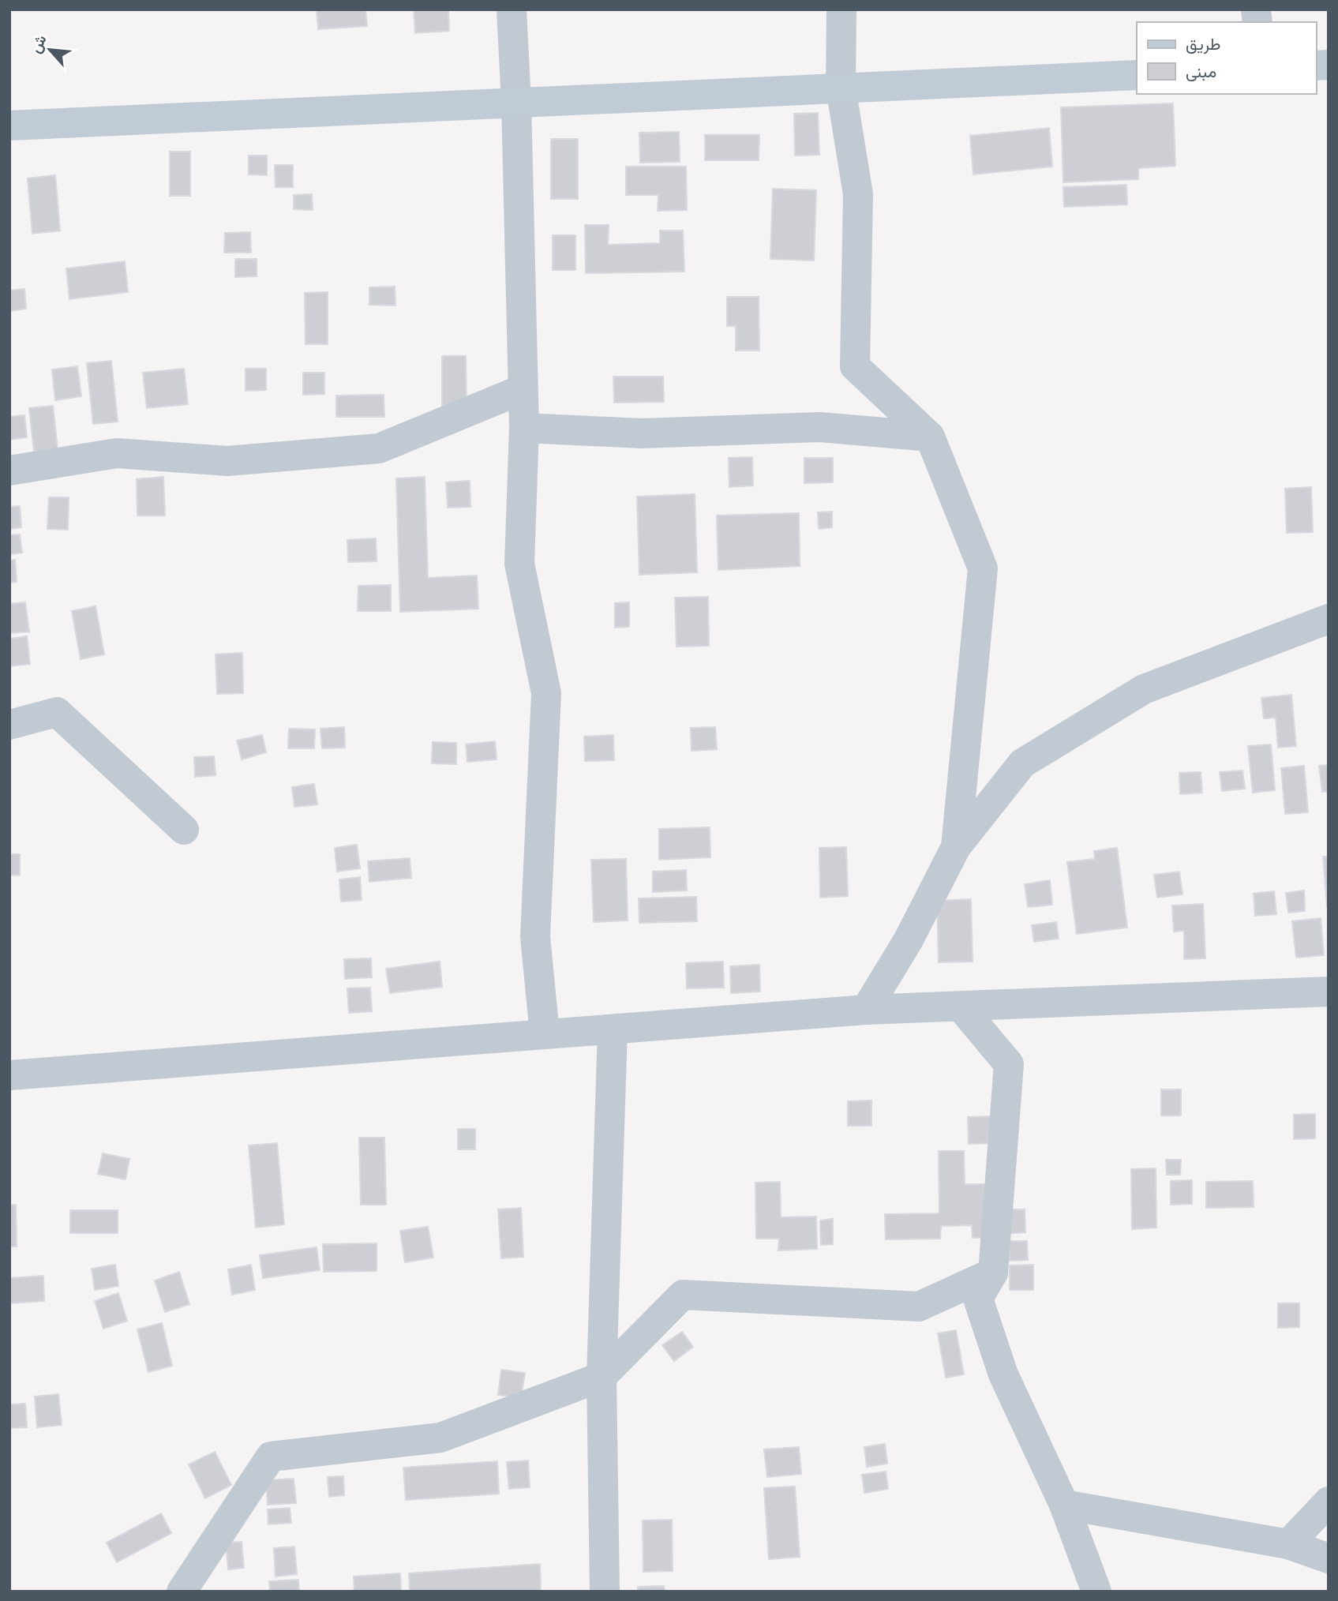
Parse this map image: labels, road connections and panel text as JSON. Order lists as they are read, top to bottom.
{
  "legend": ["طريق", "مبنى"],
  "north": "top left"
}
